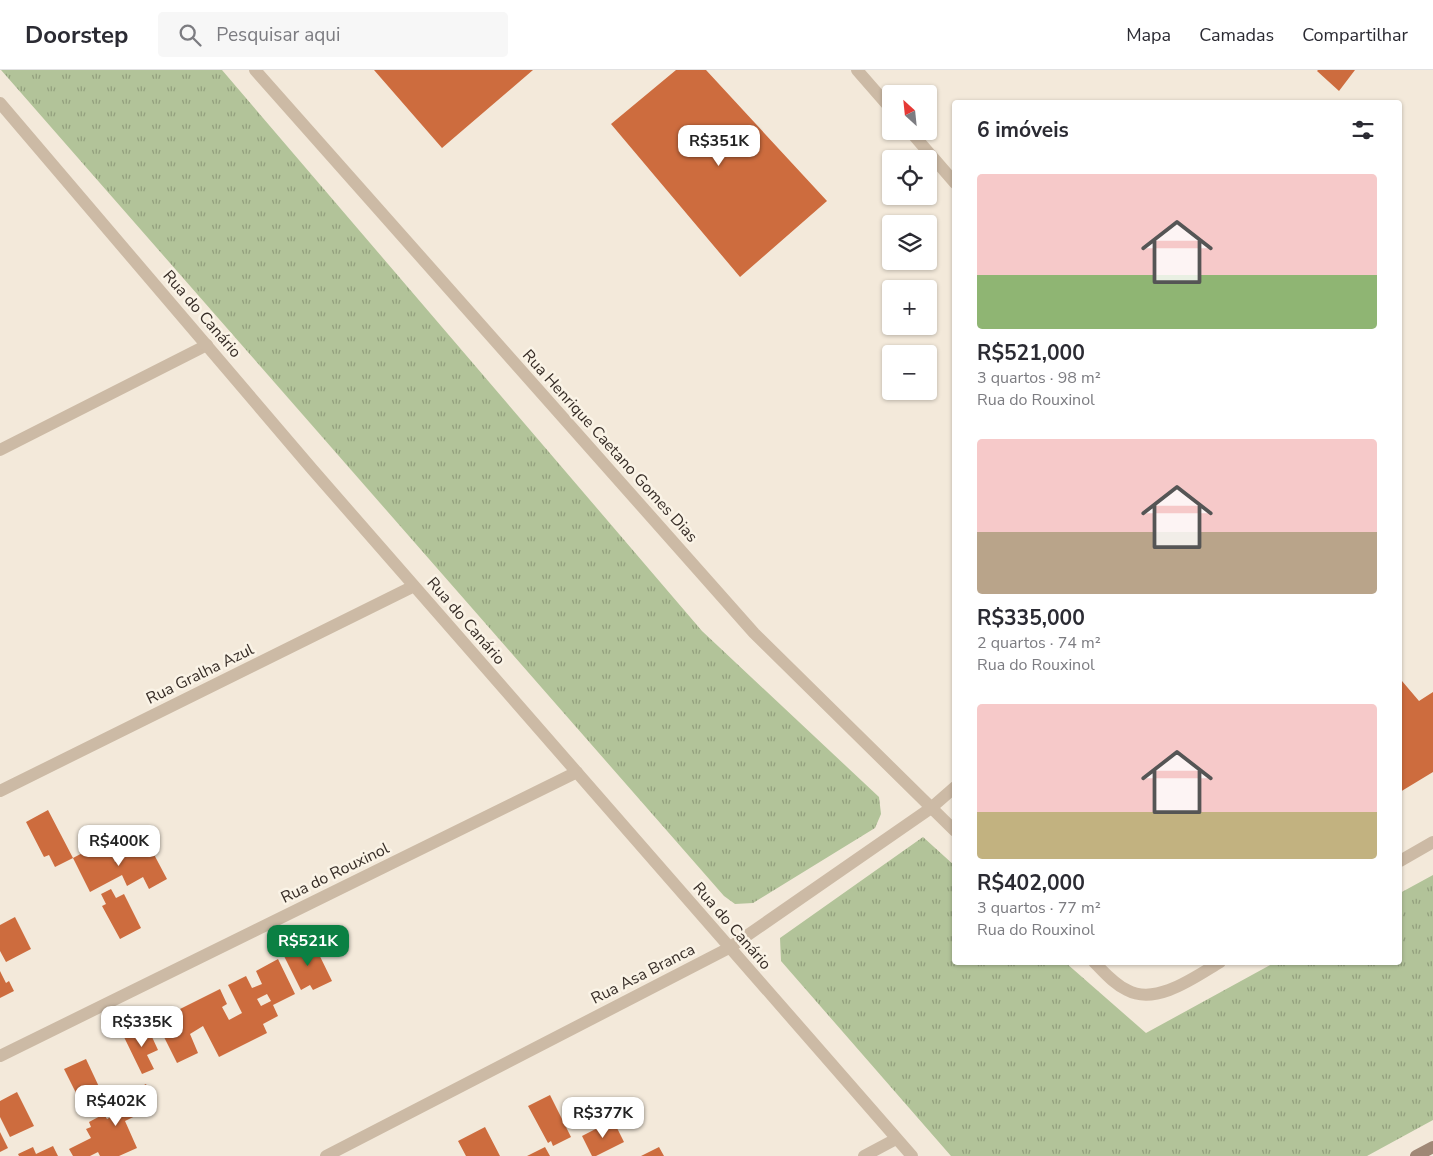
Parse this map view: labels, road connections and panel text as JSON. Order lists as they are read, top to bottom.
{
  "streets": {
    "street": [
      "Rua do Canário",
      "Rua Henrique Caetano Gomes Dias",
      "Rua Gralha Azul",
      "Rua do Rouxinol",
      "Rua Asa Branca"
    ]
  },
  "crossings": [
    ["Rua do Canário", "Rua Gralha Azul"],
    ["Rua do Canário", "Rua do Rouxinol"],
    ["Rua do Canário", "Rua Asa Branca"],
    ["Rua Henrique Caetano Gomes Dias", "Rua Asa Branca"]
  ],
  "north": "top left",
  "page": {
    "header": "Doorstep",
    "search": "Pesquisar aqui",
    "nav": ["Mapa", "Camadas", "Compartilhar"],
    "map_buttons": ["+", "−"],
    "heading": "6 imóveis",
    "price": [
      "R$351K",
      "R$400K",
      "R$521K",
      "R$335K",
      "R$402K",
      "R$377K"
    ],
    "list": [
      {
        "name": "R$521,000",
        "note": "3 quartos · 98 m² · Rua do Rouxinol"
      },
      {
        "name": "R$335,000",
        "note": "2 quartos · 74 m² · Rua do Rouxinol"
      },
      {
        "name": "R$402,000",
        "note": "3 quartos · 77 m² · Rua do Rouxinol"
      }
    ]
  }
}
